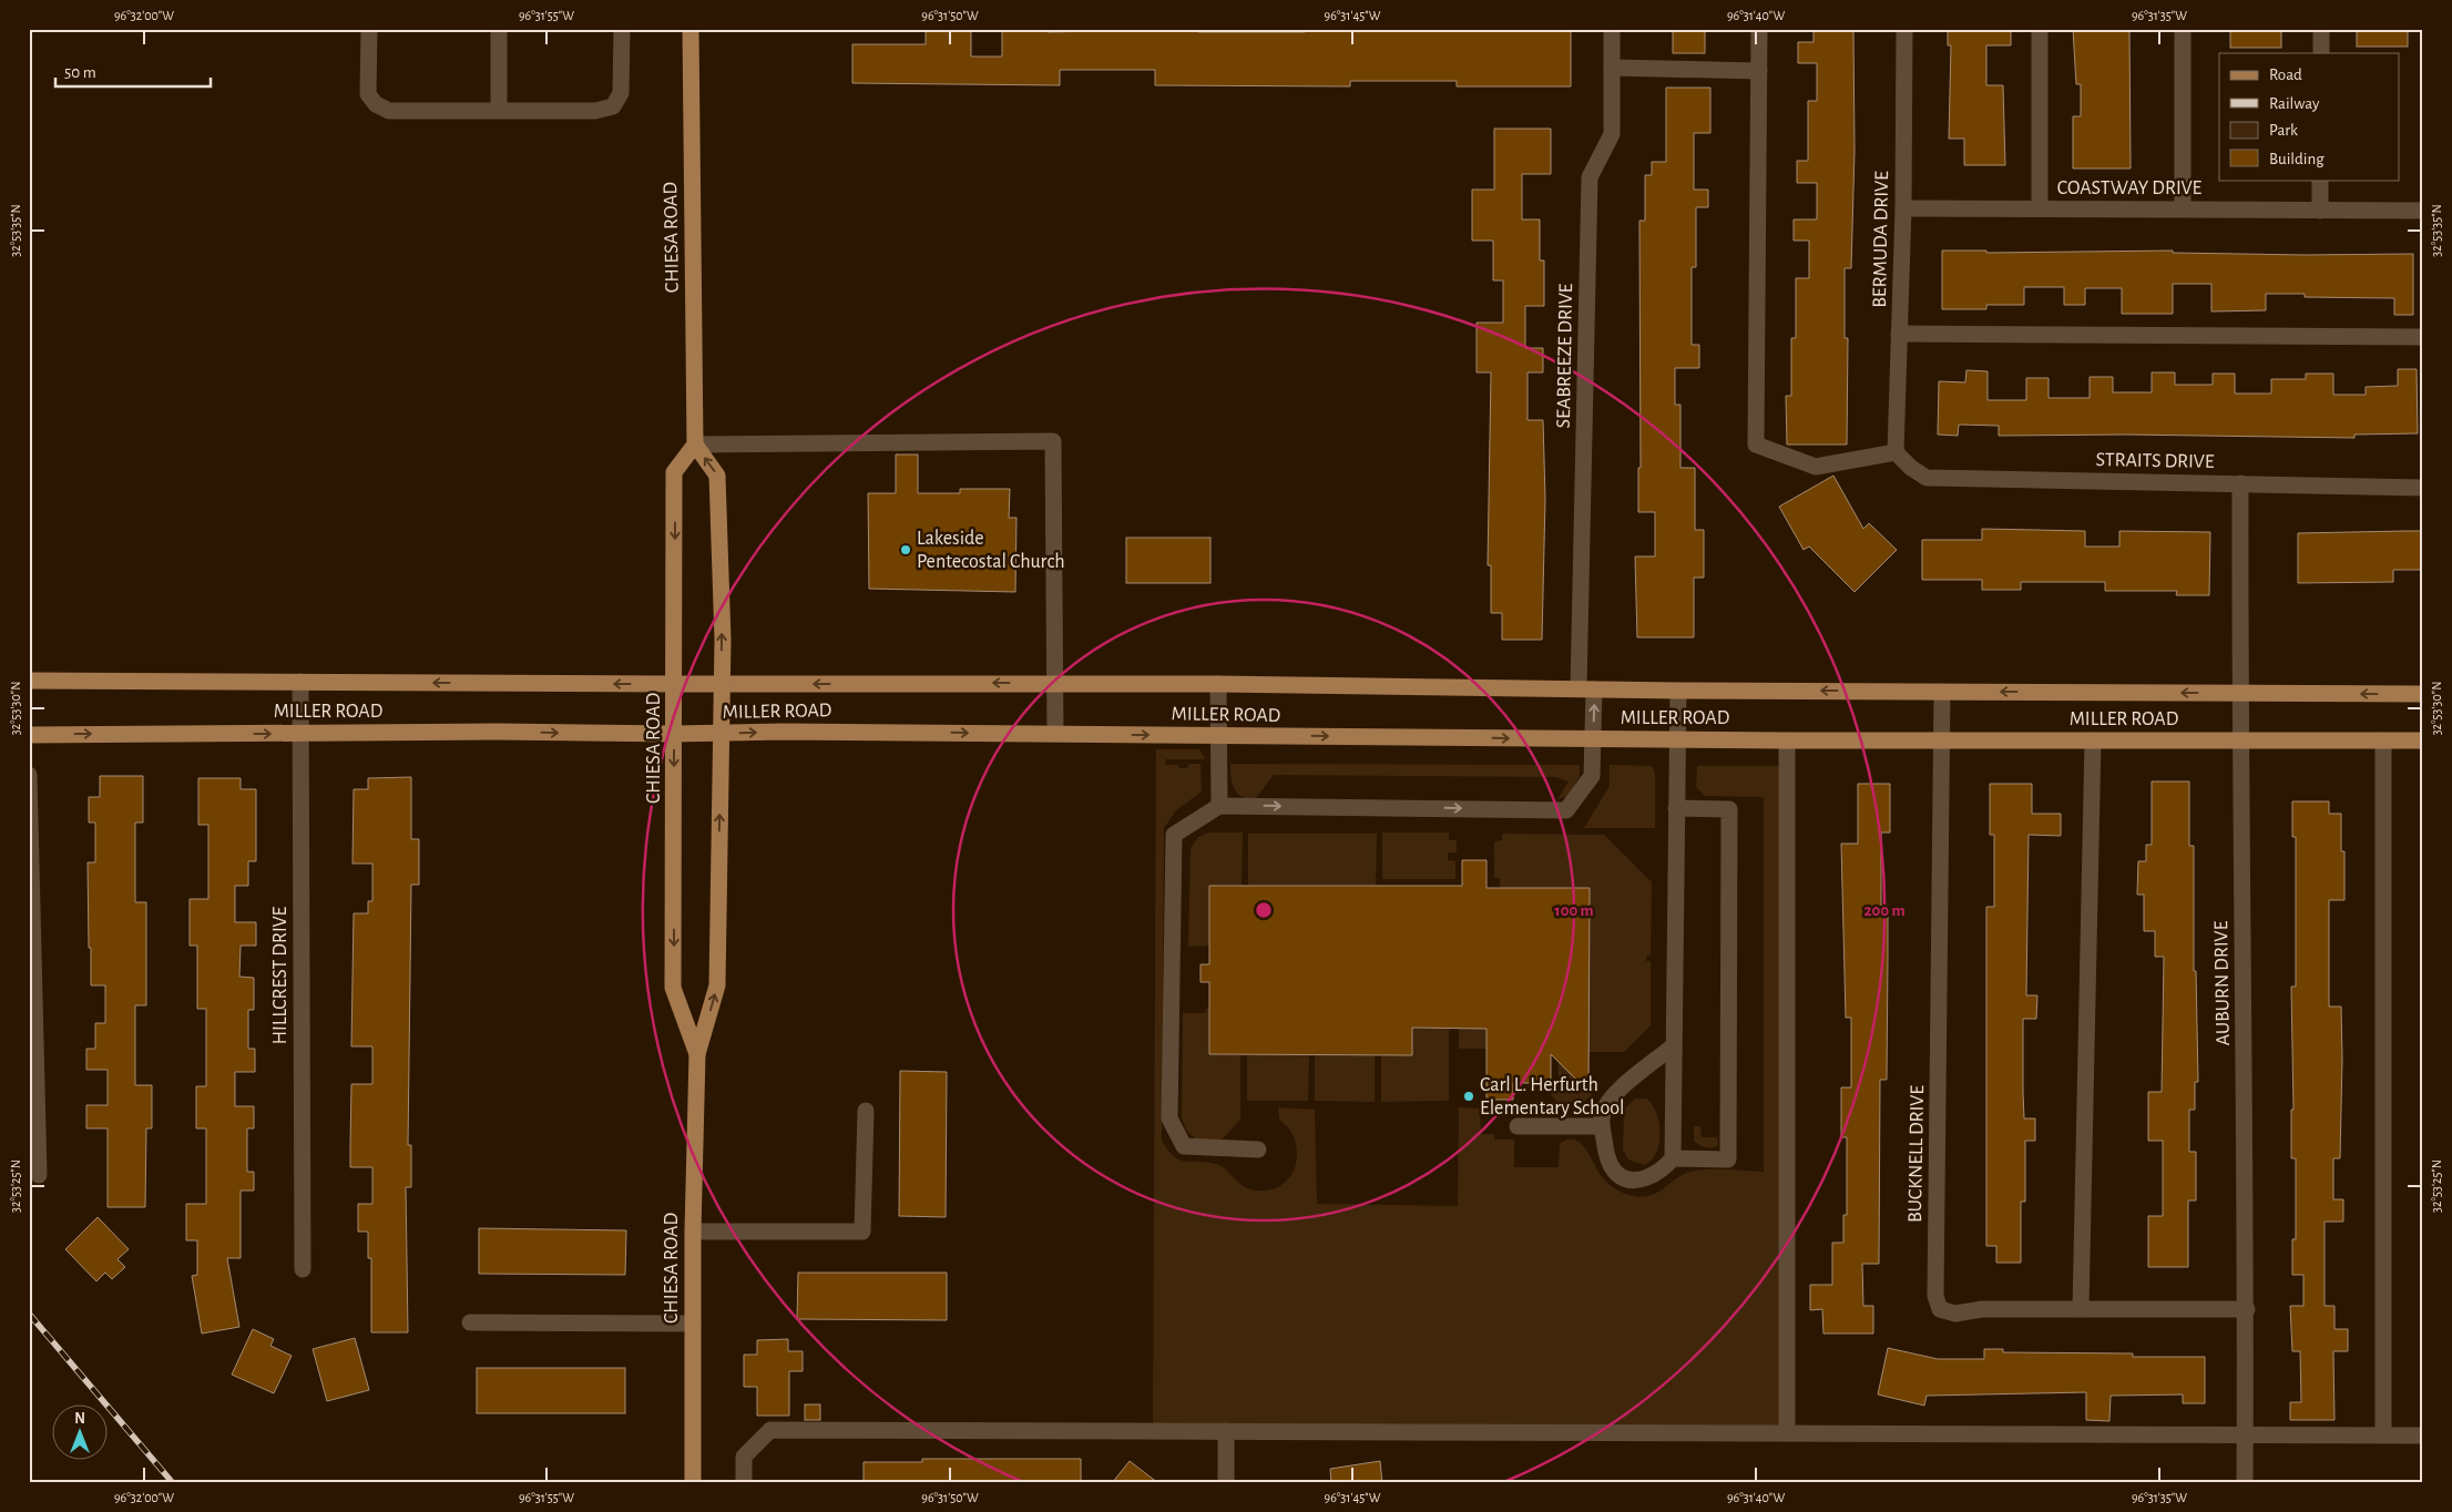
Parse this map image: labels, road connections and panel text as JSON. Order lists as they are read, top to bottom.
{
  "streets": {
    "main road": ["CHIESA ROAD", "MILLER ROAD"],
    "street": [
      "COASTWAY DRIVE",
      "BERMUDA DRIVE",
      "SEABREEZE DRIVE",
      "STRAITS DRIVE",
      "HILLCREST DRIVE",
      "AUBURN DRIVE",
      "BUCKNELL DRIVE"
    ]
  },
  "crossings": [
    ["COASTWAY DRIVE", "BERMUDA DRIVE"],
    ["CHIESA ROAD", "MILLER ROAD"],
    ["BERMUDA DRIVE", "STRAITS DRIVE"],
    ["SEABREEZE DRIVE", "MILLER ROAD"],
    ["STRAITS DRIVE", "AUBURN DRIVE"],
    ["MILLER ROAD", "HILLCREST DRIVE"],
    ["MILLER ROAD", "AUBURN DRIVE"],
    ["MILLER ROAD", "BUCKNELL DRIVE"],
    ["AUBURN DRIVE", "BUCKNELL DRIVE"]
  ],
  "places": ["Lakeside Pentecostal Church", "Carl L. Herfurth Elementary School"],
  "legend": [
    "Road",
    "Railway",
    "Park",
    "Building"
  ],
  "scale_bar": "50 m",
  "north": "top",
  "coordinates": [
    "96°32'00\"W",
    "96°31'55\"W",
    "96°31'50\"W",
    "96°31'45\"W",
    "96°31'40\"W",
    "96°31'35\"W",
    "32°53'35\"N",
    "32°53'30\"N",
    "32°53'25\"N"
  ],
  "rings": ["100 m", "200 m"]
}
